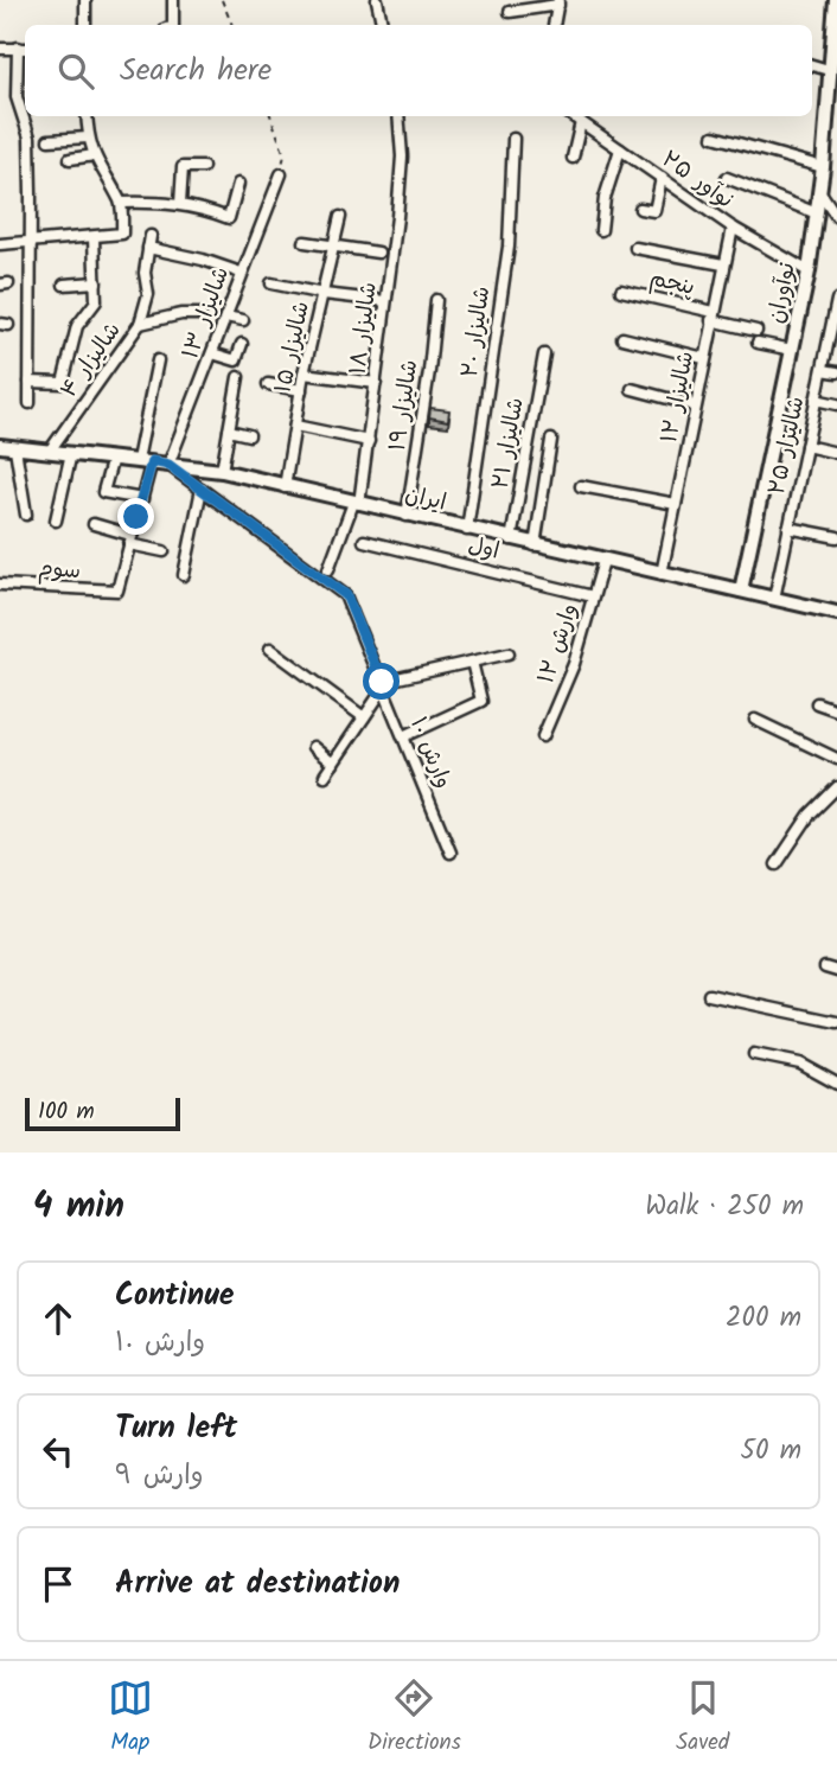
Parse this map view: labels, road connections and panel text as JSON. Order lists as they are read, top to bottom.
{
  "streets": {
    "street": [
      "نوآور ۲۵",
      "پنجم",
      "نوآوران",
      "شالیزار ۱۳",
      "شالیزار ۱۸",
      "شالیزار ۲۰",
      "شالیزار ۱۵",
      "شالیزار ۴",
      "شالیزار ۱۲",
      "شالیزار ۱۹",
      "شالیزار ۲۱",
      "شالیزار ۲۵",
      "ایران",
      "اول",
      "سوم",
      "وارش ۱۲",
      "وارش ۱۰"
    ]
  },
  "crossings": [
    ["نوآور ۲۵", "نوآوران"],
    ["نوآور ۲۵", "شالیزار ۱۲"],
    ["پنجم", "شالیزار ۱۲"],
    ["نوآوران", "ایران"],
    ["شالیزار ۱۳", "ایران"],
    ["شالیزار ۱۳", "وارش ۱۰"],
    ["شالیزار ۱۸", "ایران"],
    ["شالیزار ۲۰", "ایران"],
    ["شالیزار ۱۵", "ایران"],
    ["شالیزار ۴", "ایران"],
    ["شالیزار ۱۲", "ایران"],
    ["شالیزار ۱۹", "ایران"],
    ["شالیزار ۲۱", "ایران"],
    ["شالیزار ۲۵", "ایران"],
    ["ایران", "وارش ۱۲"],
    ["ایران", "وارش ۱۰"],
    ["اول", "وارش ۱۲"]
  ],
  "scale_bar": "100 m",
  "page": {
    "search": "Search here",
    "scale": "100 m",
    "heading": ["4 min", "Walk · 250 m"],
    "list": [
      ["Continue", "وارش ۱۰", "200 m"],
      ["Turn left", "وارش ۹", "50 m"],
      "Arrive at destination"
    ],
    "nav": ["Map", "Directions", "Saved"]
  }
}
